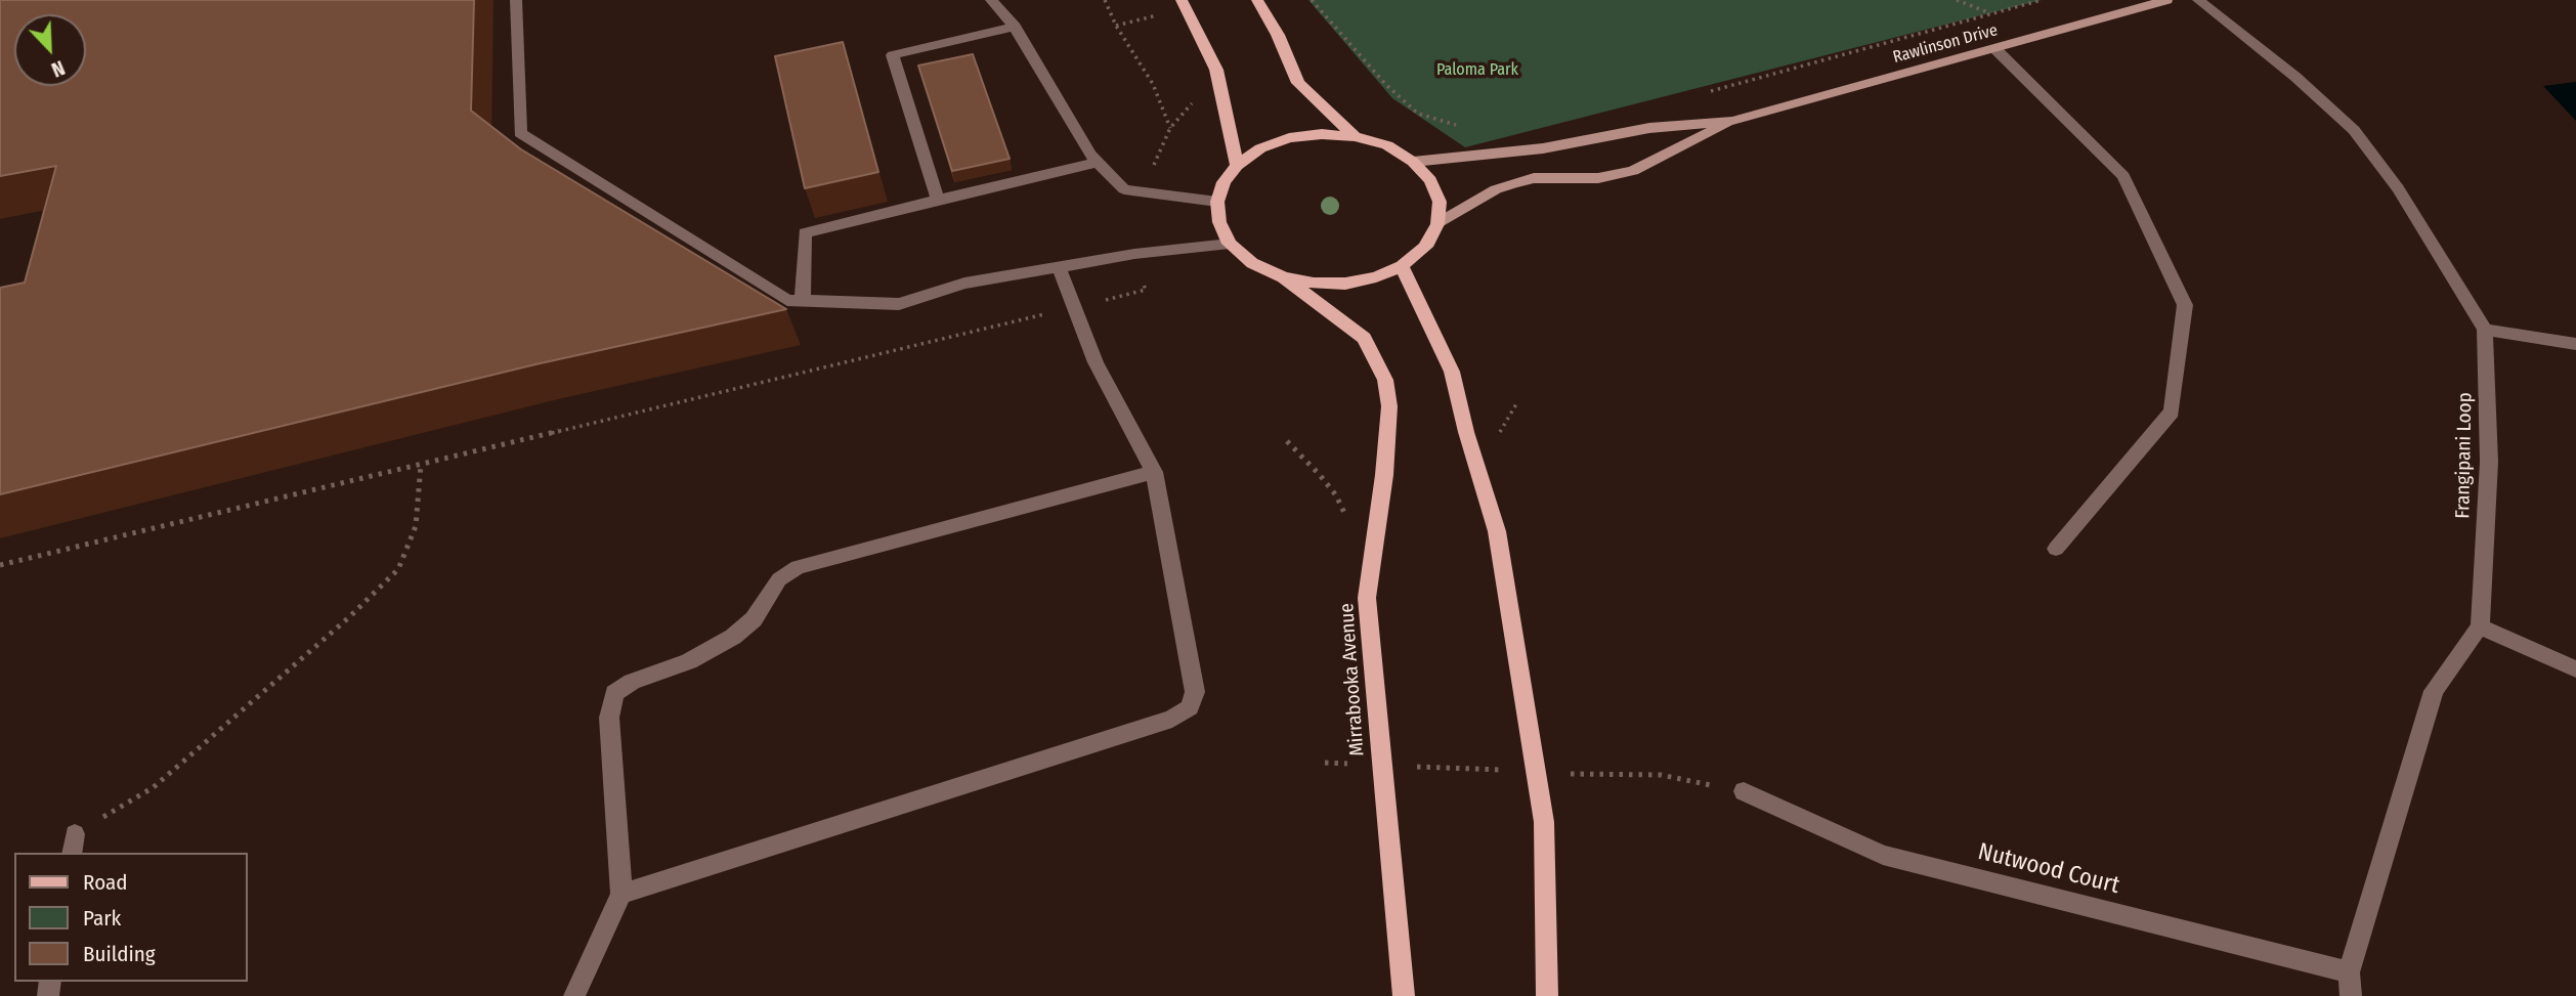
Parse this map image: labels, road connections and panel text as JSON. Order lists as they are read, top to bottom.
{
  "streets": {
    "main road": ["Mirrabooka Avenue"],
    "street": ["Rawlinson Drive", "Frangipani Loop", "Nutwood Court"]
  },
  "crossings": [
    ["Rawlinson Drive", "Mirrabooka Avenue"]
  ],
  "parks": ["Paloma Park"],
  "legend": ["Road", "Park", "Building"],
  "north": "bottom right"
}
